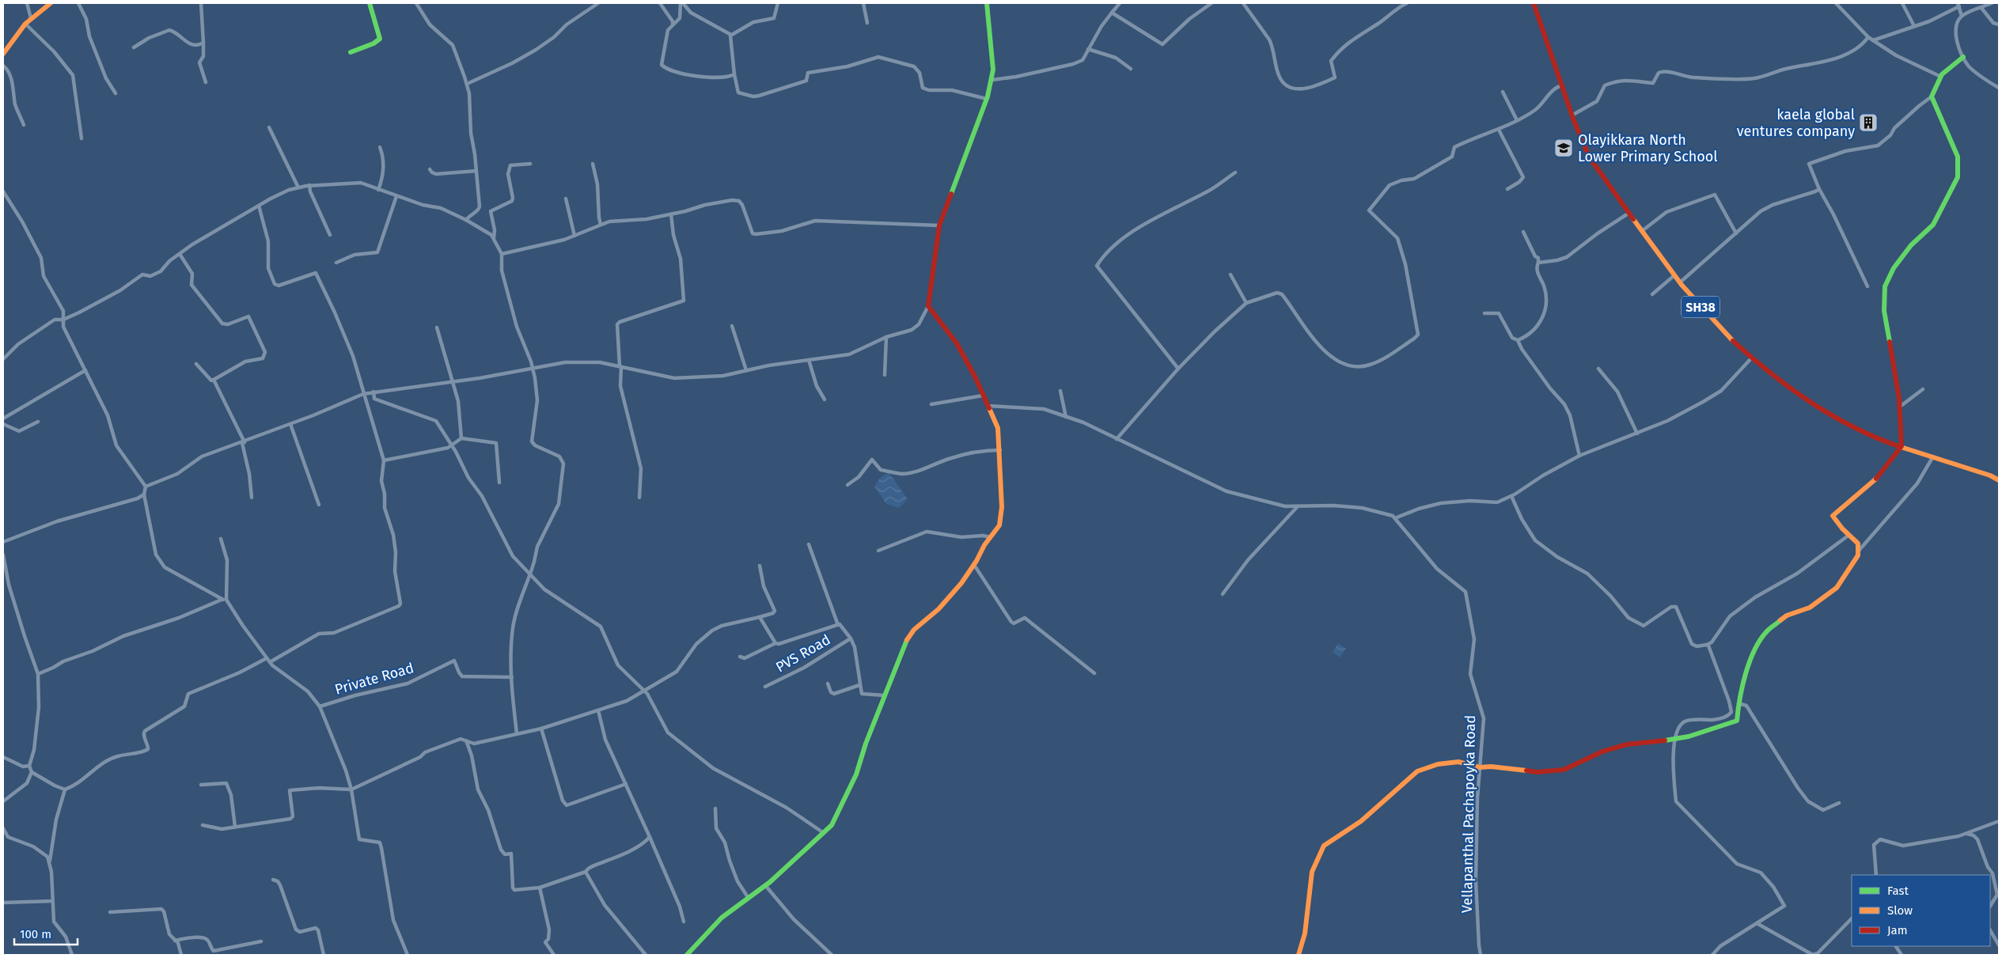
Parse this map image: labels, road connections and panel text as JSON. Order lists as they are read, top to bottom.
{
  "streets": {
    "main road": ["SH38"],
    "street": ["PVS Road", "Private Road", "Vellapanthal Pachapoyka Road"]
  },
  "places": {
    "building": ["kaela global ventures company"],
    "school or university": ["Olayikkara North Lower Primary School"]
  },
  "legend": ["Fast", "Slow", "Jam"],
  "scale_bar": "100 m"
}
